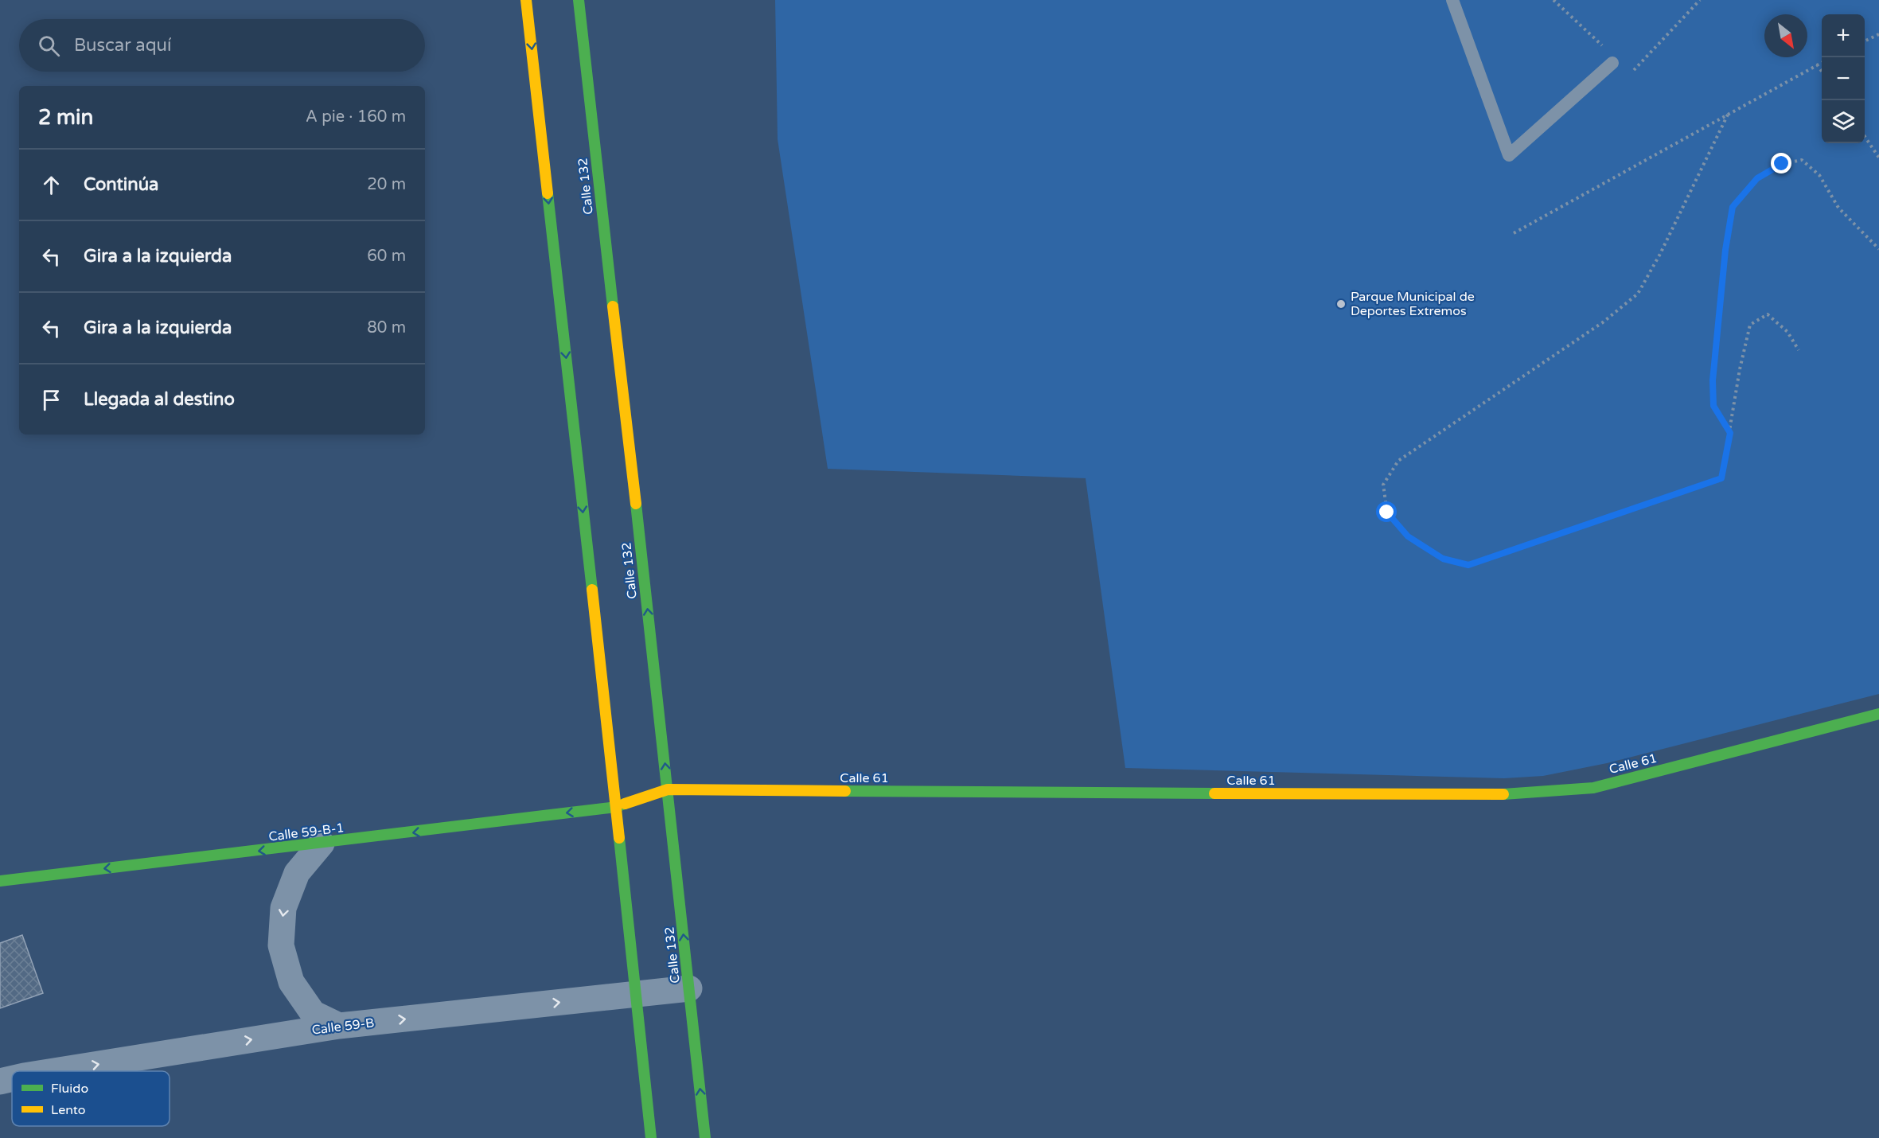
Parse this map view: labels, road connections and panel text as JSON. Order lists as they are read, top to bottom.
{
  "streets": {
    "street": [
      "Calle 132",
      "Calle 61",
      "Calle 59-B-1",
      "Calle 59-B"
    ]
  },
  "crossings": [
    ["Calle 132", "Calle 61"],
    ["Calle 132", "Calle 59-B"],
    ["Calle 61", "Calle 59-B-1"]
  ],
  "one_way": ["Calle 59-B-1", "Calle 59-B"],
  "places": ["Parque Municipal de Deportes Extremos"],
  "legend": ["Fluido", "Lento"],
  "north": "bottom right",
  "page": {
    "map_buttons": ["+", "−"],
    "search": "Buscar aquí",
    "heading": ["2 min", "A pie · 160 m"],
    "list": [
      ["Continúa", "20 m"],
      ["Gira a la izquierda", "60 m"],
      ["Gira a la izquierda", "80 m"],
      "Llegada al destino"
    ]
  }
}
